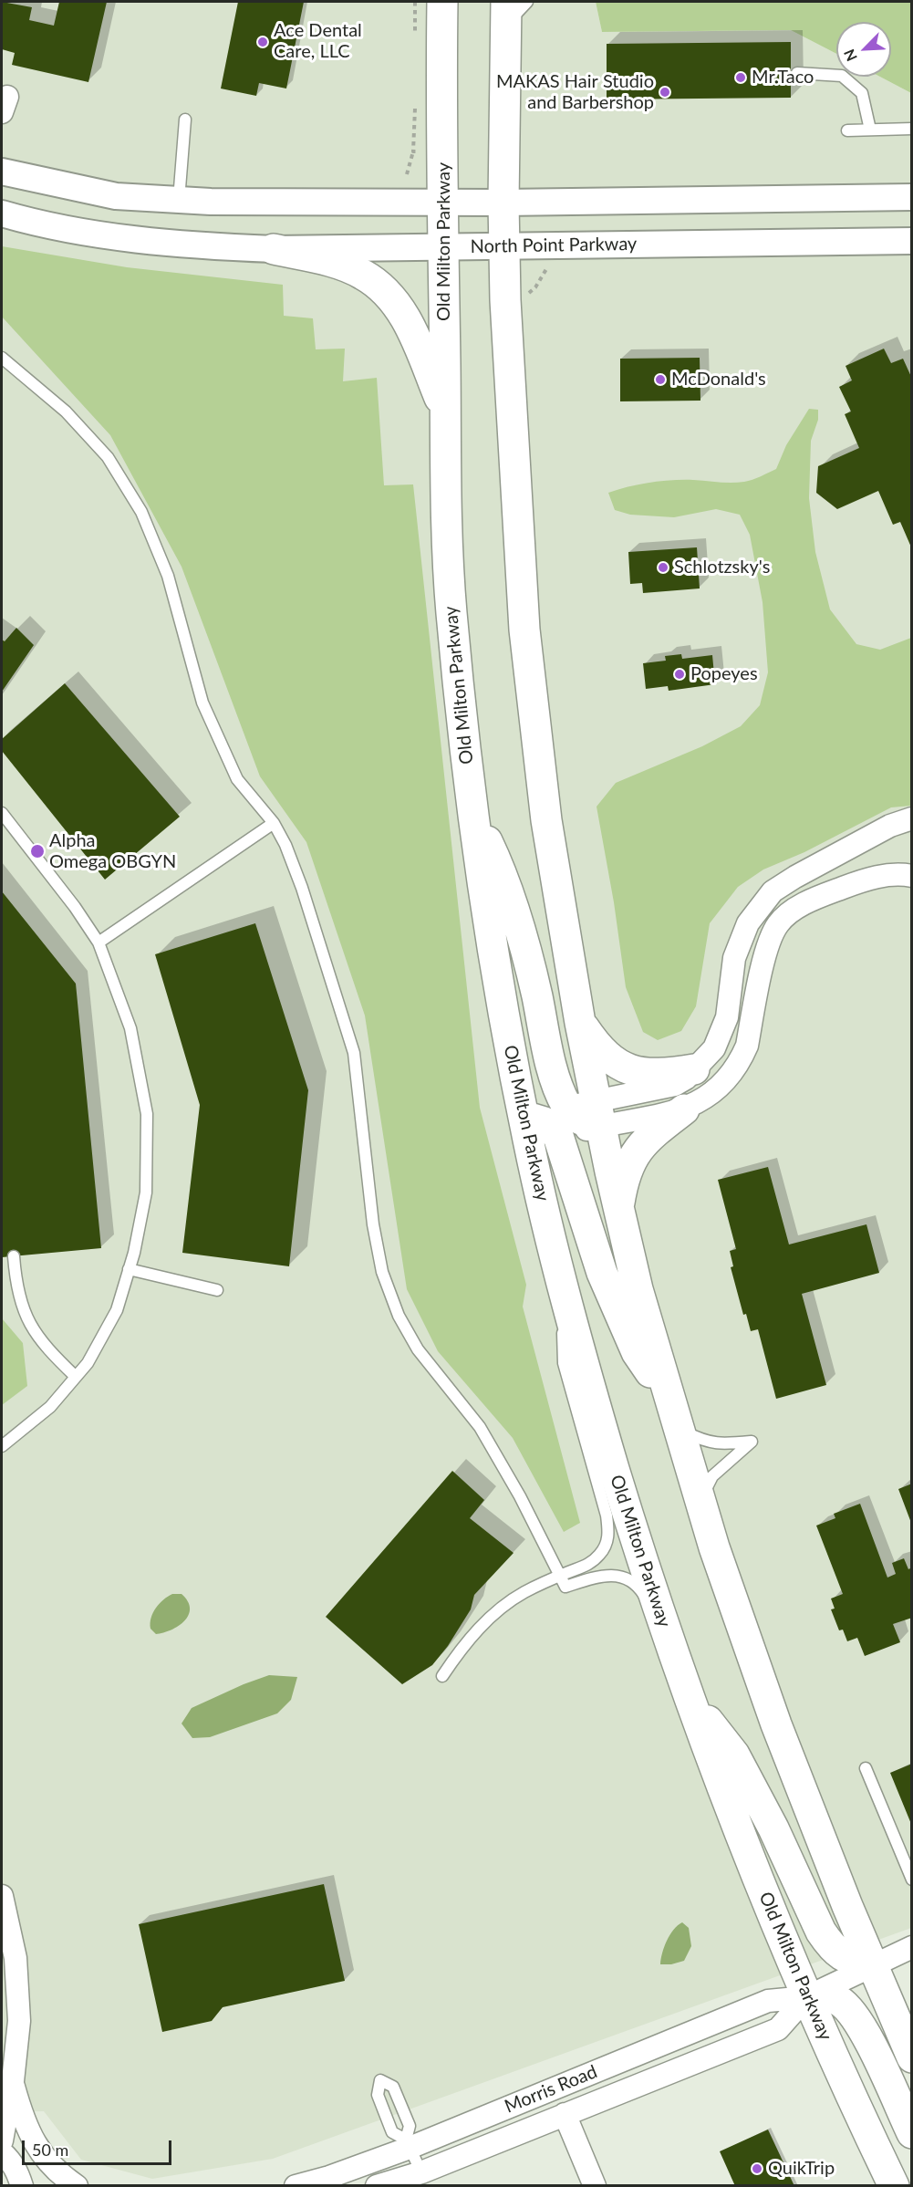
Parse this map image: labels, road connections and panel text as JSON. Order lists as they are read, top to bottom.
{
  "streets": {
    "highway": ["Old Milton Parkway"],
    "street": ["North Point Parkway", "Morris Road"]
  },
  "crossings": [
    ["Old Milton Parkway", "North Point Parkway"],
    ["Old Milton Parkway", "Morris Road"]
  ],
  "places": [
    "Ace Dental Care, LLC",
    "Mr.Taco",
    "MAKAS Hair Studio and Barbershop",
    "McDonald's",
    "Schlotzsky's",
    "Popeyes",
    "Alpha Omega OBGYN",
    "QuikTrip"
  ],
  "scale_bar": "50 m",
  "north": "bottom left"
}
